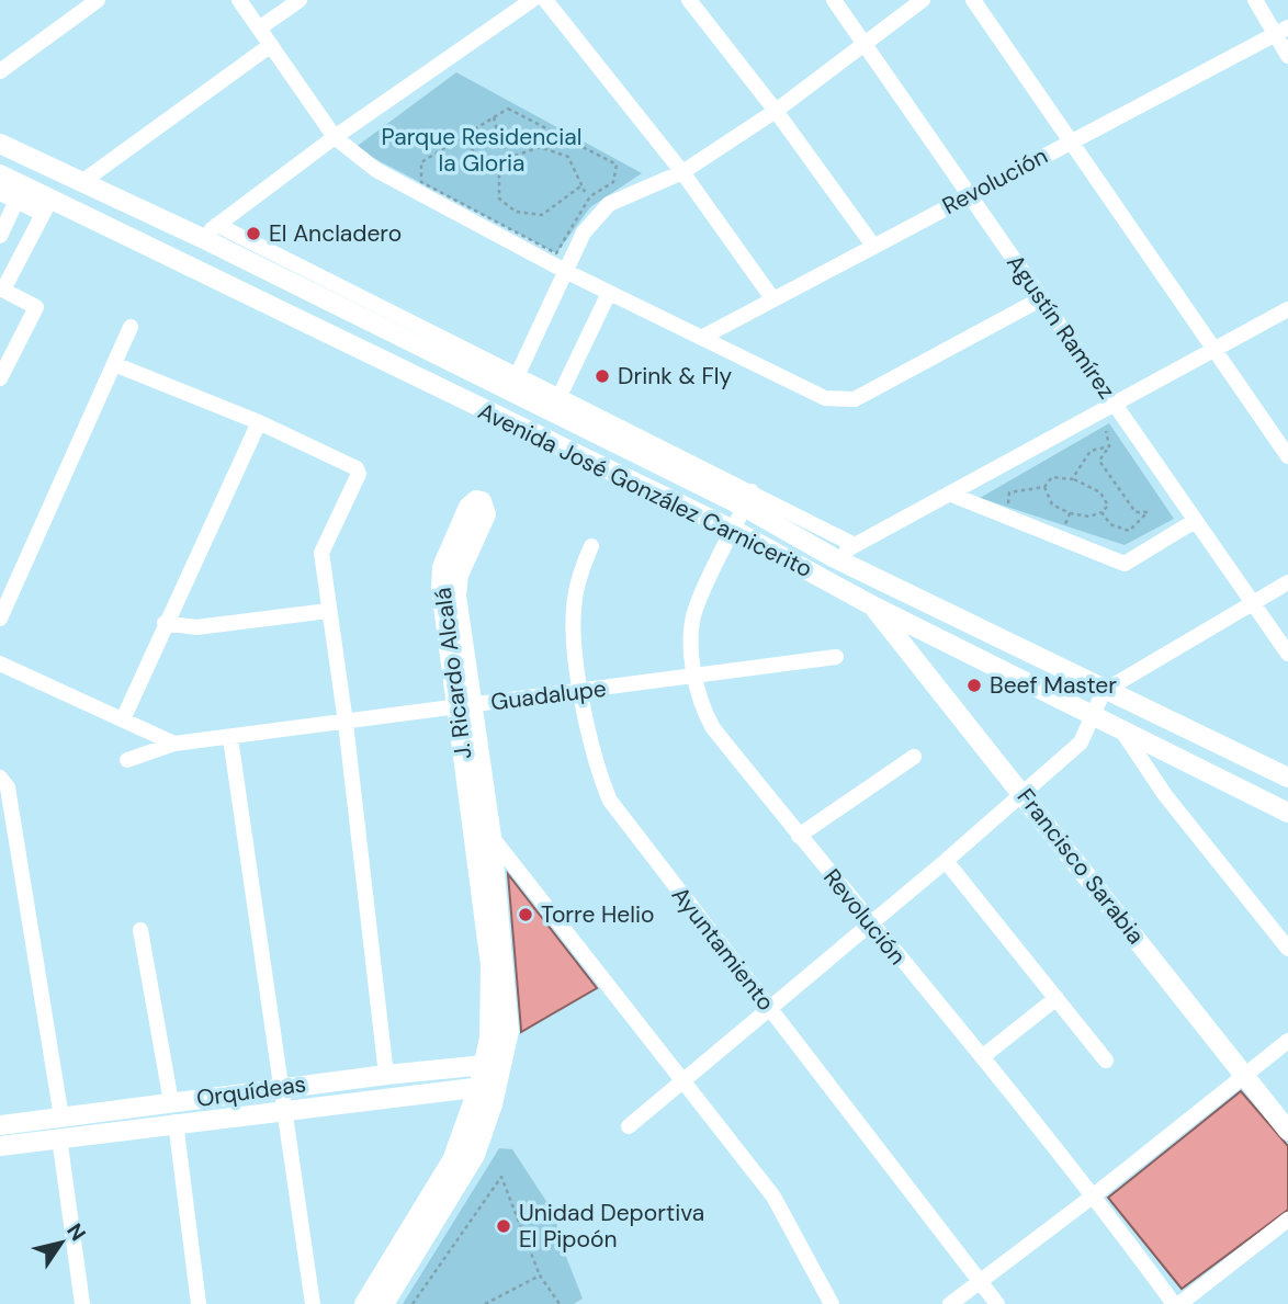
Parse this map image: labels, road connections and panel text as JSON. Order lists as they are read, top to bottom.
{
  "streets": {
    "street": [
      "Revolución",
      "Agustín Ramírez",
      "Avenida José González Carnicerito",
      "J. Ricardo Alcalá",
      "Guadalupe",
      "Francisco Sarabia",
      "Ayuntamiento",
      "Orquídeas"
    ]
  },
  "crossings": [
    ["Revolución", "Agustín Ramírez"],
    ["Revolución", "Avenida José González Carnicerito"],
    ["Revolución", "Guadalupe"],
    ["Avenida José González Carnicerito", "Francisco Sarabia"],
    ["J. Ricardo Alcalá", "Guadalupe"],
    ["J. Ricardo Alcalá", "Orquídeas"],
    ["Guadalupe", "Ayuntamiento"]
  ],
  "parks": ["Parque Residencial la Gloria"],
  "places": [
    "El Ancladero",
    "Drink & Fly",
    "Beef Master",
    "Torre Helio",
    "Unidad Deportiva El Pipoón"
  ],
  "north": "top right"
}
